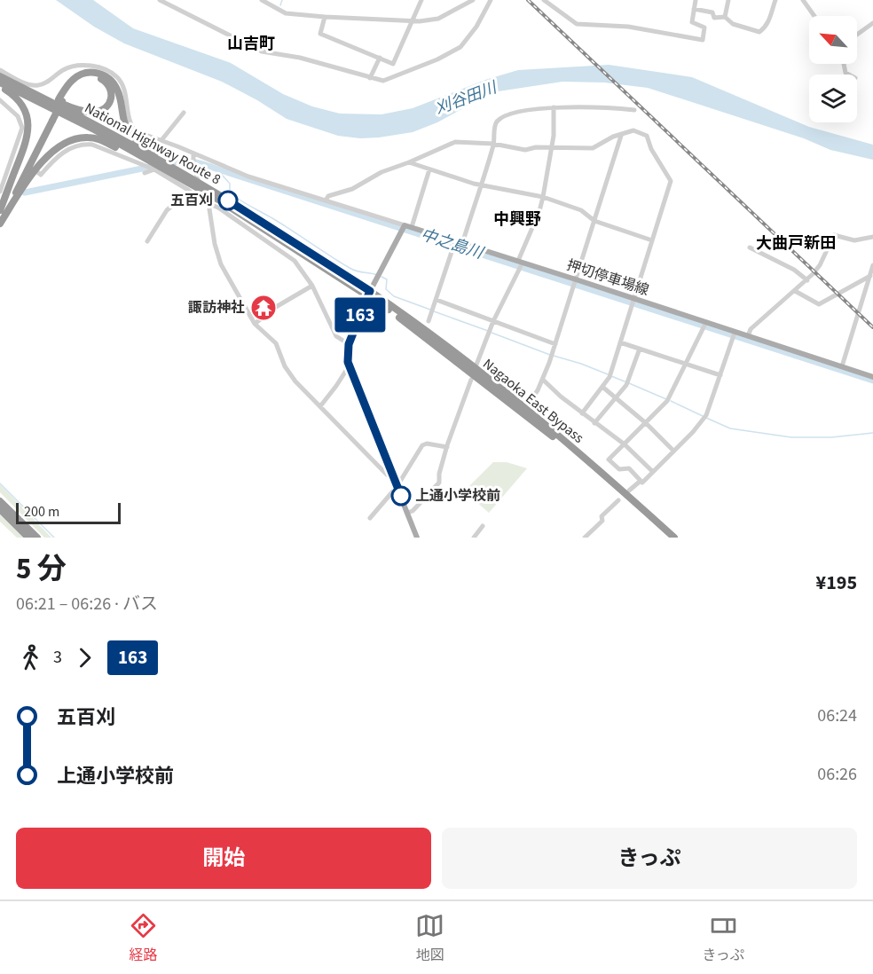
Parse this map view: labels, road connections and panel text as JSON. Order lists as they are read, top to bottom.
{
  "streets": {
    "highway": ["National Highway Route 8", "Nagaoka East Bypass"],
    "main road": ["押切停車場線"]
  },
  "crossings": [
    ["National Highway Route 8", "Nagaoka East Bypass"]
  ],
  "districts": ["山吉町", "中興野", "大曲戸新田"],
  "water": ["刈谷田川", "中之島川"],
  "places": {
    "other": ["五百刈", "上通小学校前"],
    "temple": ["諏訪神社"]
  },
  "lines": ["bus line 163"],
  "scale_bar": "200 m",
  "north": "top left",
  "page": {
    "on_map": "163",
    "scale": "200 m",
    "heading": ["5 分", "06:21 – 06:26 · バス", "¥195"],
    "legs": ["3", "163"],
    "list": [
      {
        "name": "五百刈",
        "value": "06:24"
      },
      {
        "name": "上通小学校前",
        "value": "06:26"
      }
    ],
    "buttons": ["開始", "きっぷ"],
    "tabs": ["経路", "地図", "きっぷ"]
  }
}
